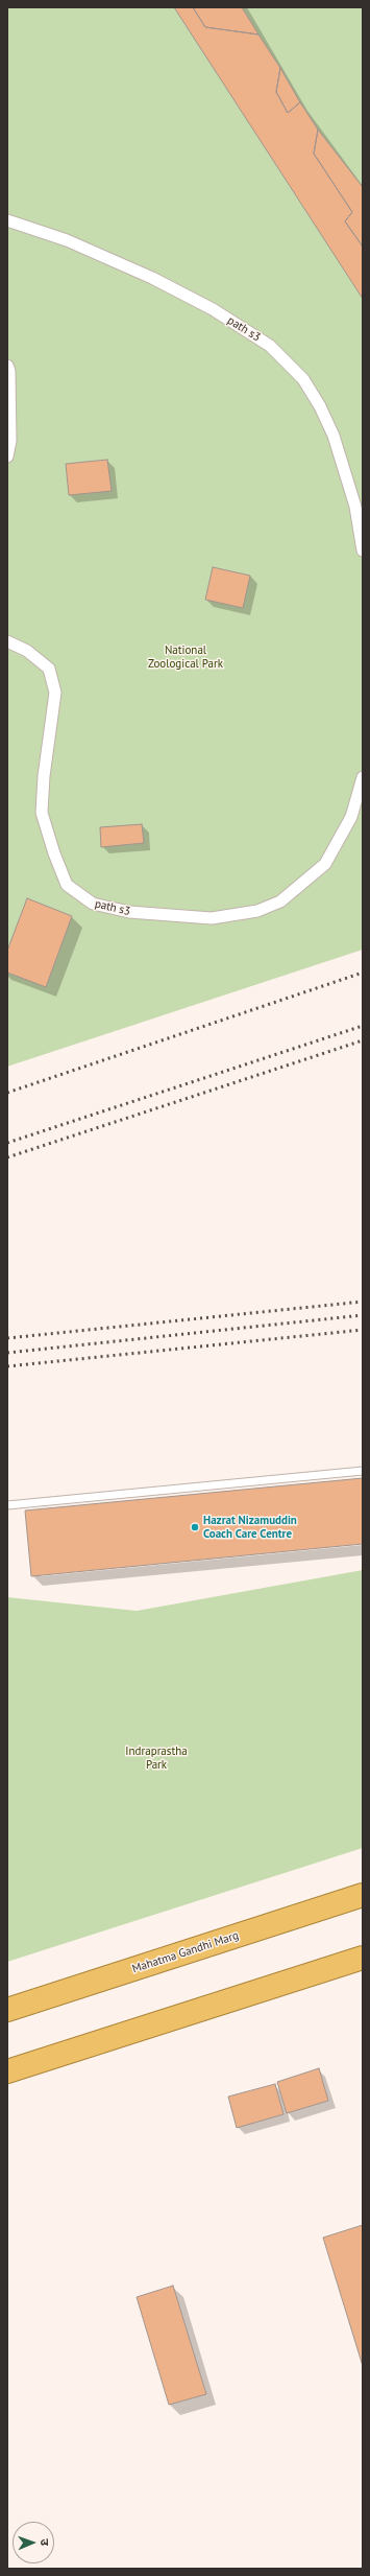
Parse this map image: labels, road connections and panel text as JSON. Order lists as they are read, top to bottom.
{
  "streets": {
    "highway": ["Mahatma Gandhi Marg"],
    "street": ["path s3"]
  },
  "parks": ["National Zoological Park", "Indraprastha Park"],
  "places": ["Hazrat Nizamuddin Coach Care Centre"],
  "north": "right"
}
